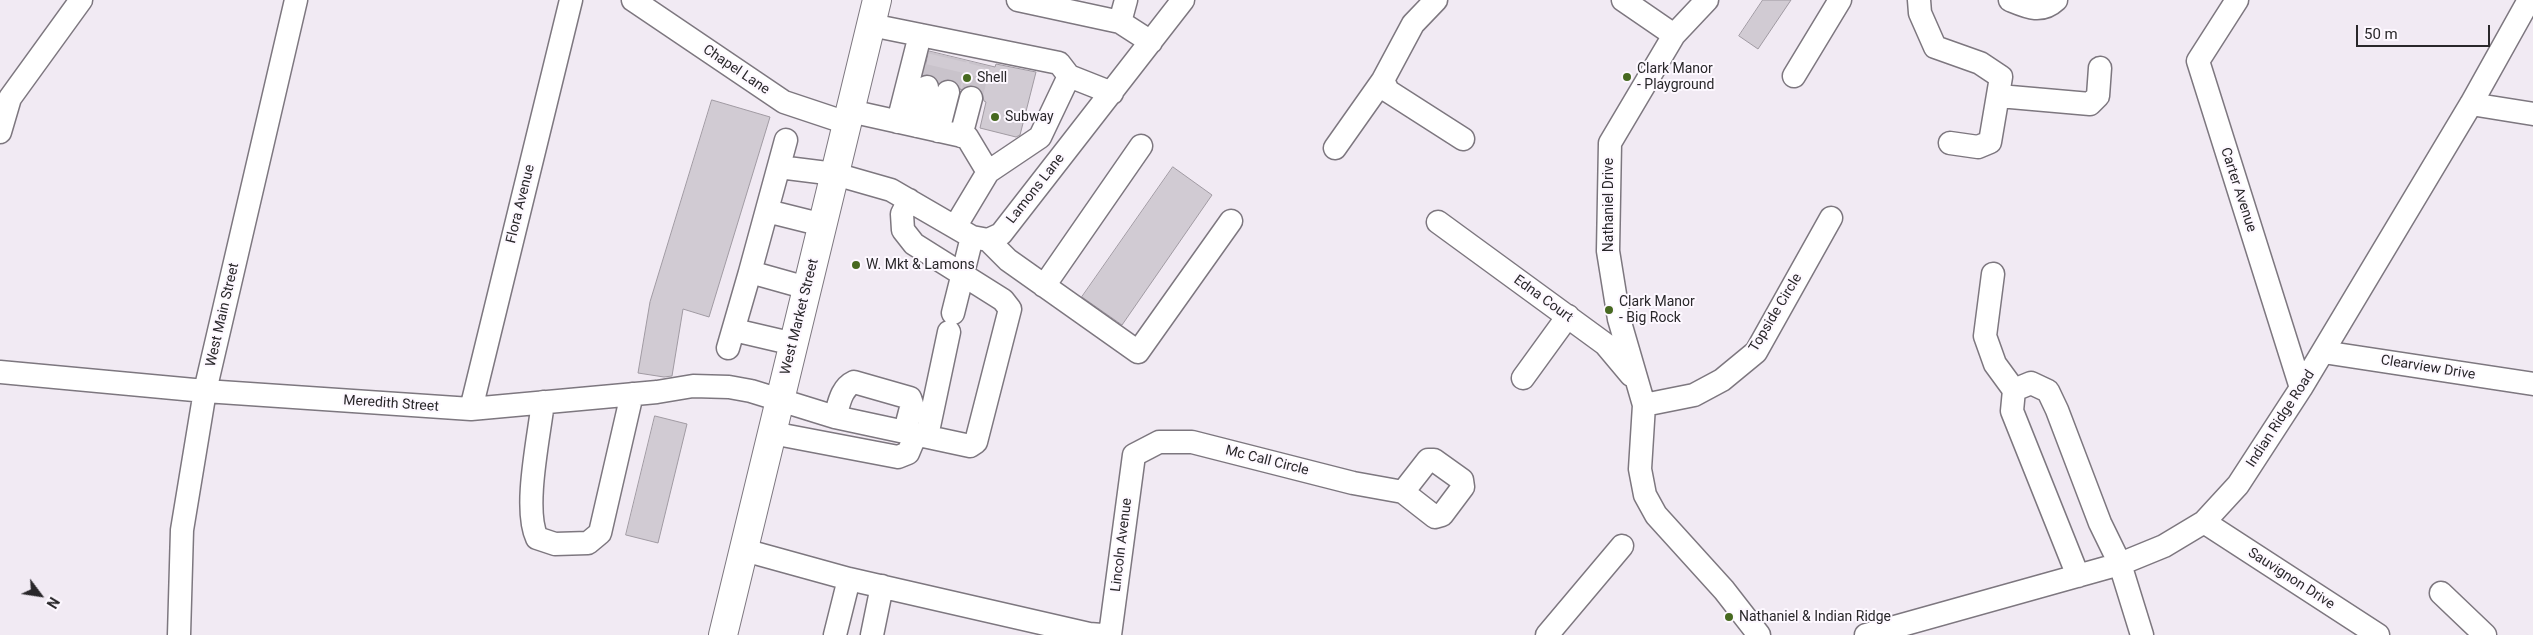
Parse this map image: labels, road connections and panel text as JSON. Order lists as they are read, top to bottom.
{
  "streets": {
    "main road": ["West Market Street"],
    "street": [
      "Chapel Lane",
      "Lamons Lane",
      "Carter Avenue",
      "Flora Avenue",
      "Nathaniel Drive",
      "Edna Court",
      "Topside Circle",
      "West Main Street",
      "Clearview Drive",
      "Meredith Street",
      "Indian Ridge Road",
      "Mc Call Circle",
      "Lincoln Avenue",
      "Sauvignon Drive"
    ]
  },
  "crossings": [
    ["Chapel Lane", "West Market Street"],
    ["Carter Avenue", "Indian Ridge Road"],
    ["Flora Avenue", "Meredith Street"],
    ["Nathaniel Drive", "Edna Court"],
    ["Nathaniel Drive", "Topside Circle"],
    ["Edna Court", "Topside Circle"],
    ["West Main Street", "Meredith Street"],
    ["West Market Street", "Meredith Street"],
    ["Clearview Drive", "Indian Ridge Road"],
    ["Indian Ridge Road", "Sauvignon Drive"],
    ["Mc Call Circle", "Lincoln Avenue"]
  ],
  "places": [
    "Clark Manor - Playground",
    "Shell",
    "Subway",
    "W. Mkt & Lamons",
    "Clark Manor - Big Rock",
    "Nathaniel & Indian Ridge"
  ],
  "scale_bar": "50 m",
  "north": "bottom right"
}
